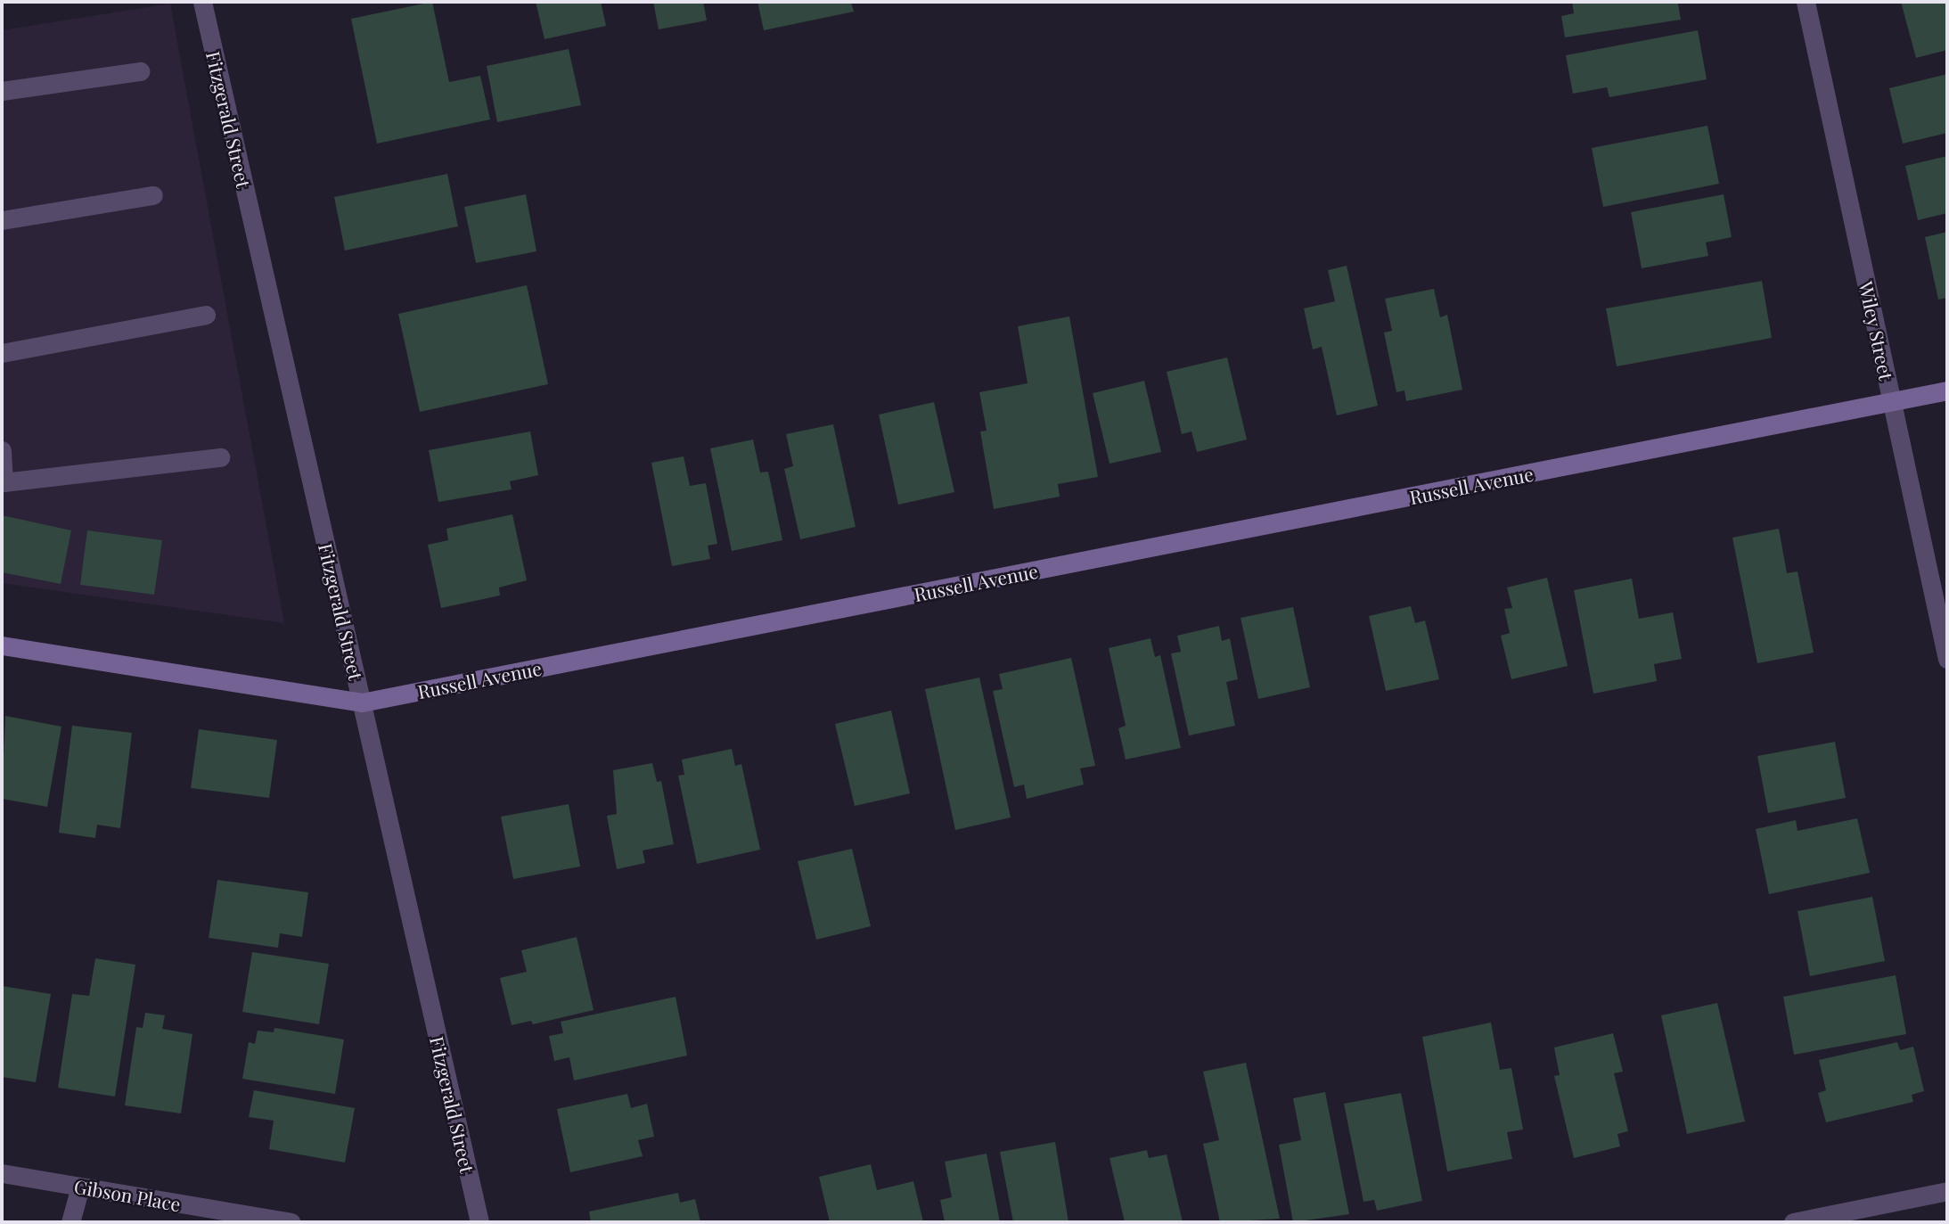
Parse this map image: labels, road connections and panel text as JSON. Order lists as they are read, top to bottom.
{
  "streets": {
    "street": [
      "Fitzgerald Street",
      "Wiley Street",
      "Russell Avenue",
      "Gibson Place"
    ]
  },
  "crossings": [
    ["Fitzgerald Street", "Russell Avenue"],
    ["Wiley Street", "Russell Avenue"]
  ]
}
